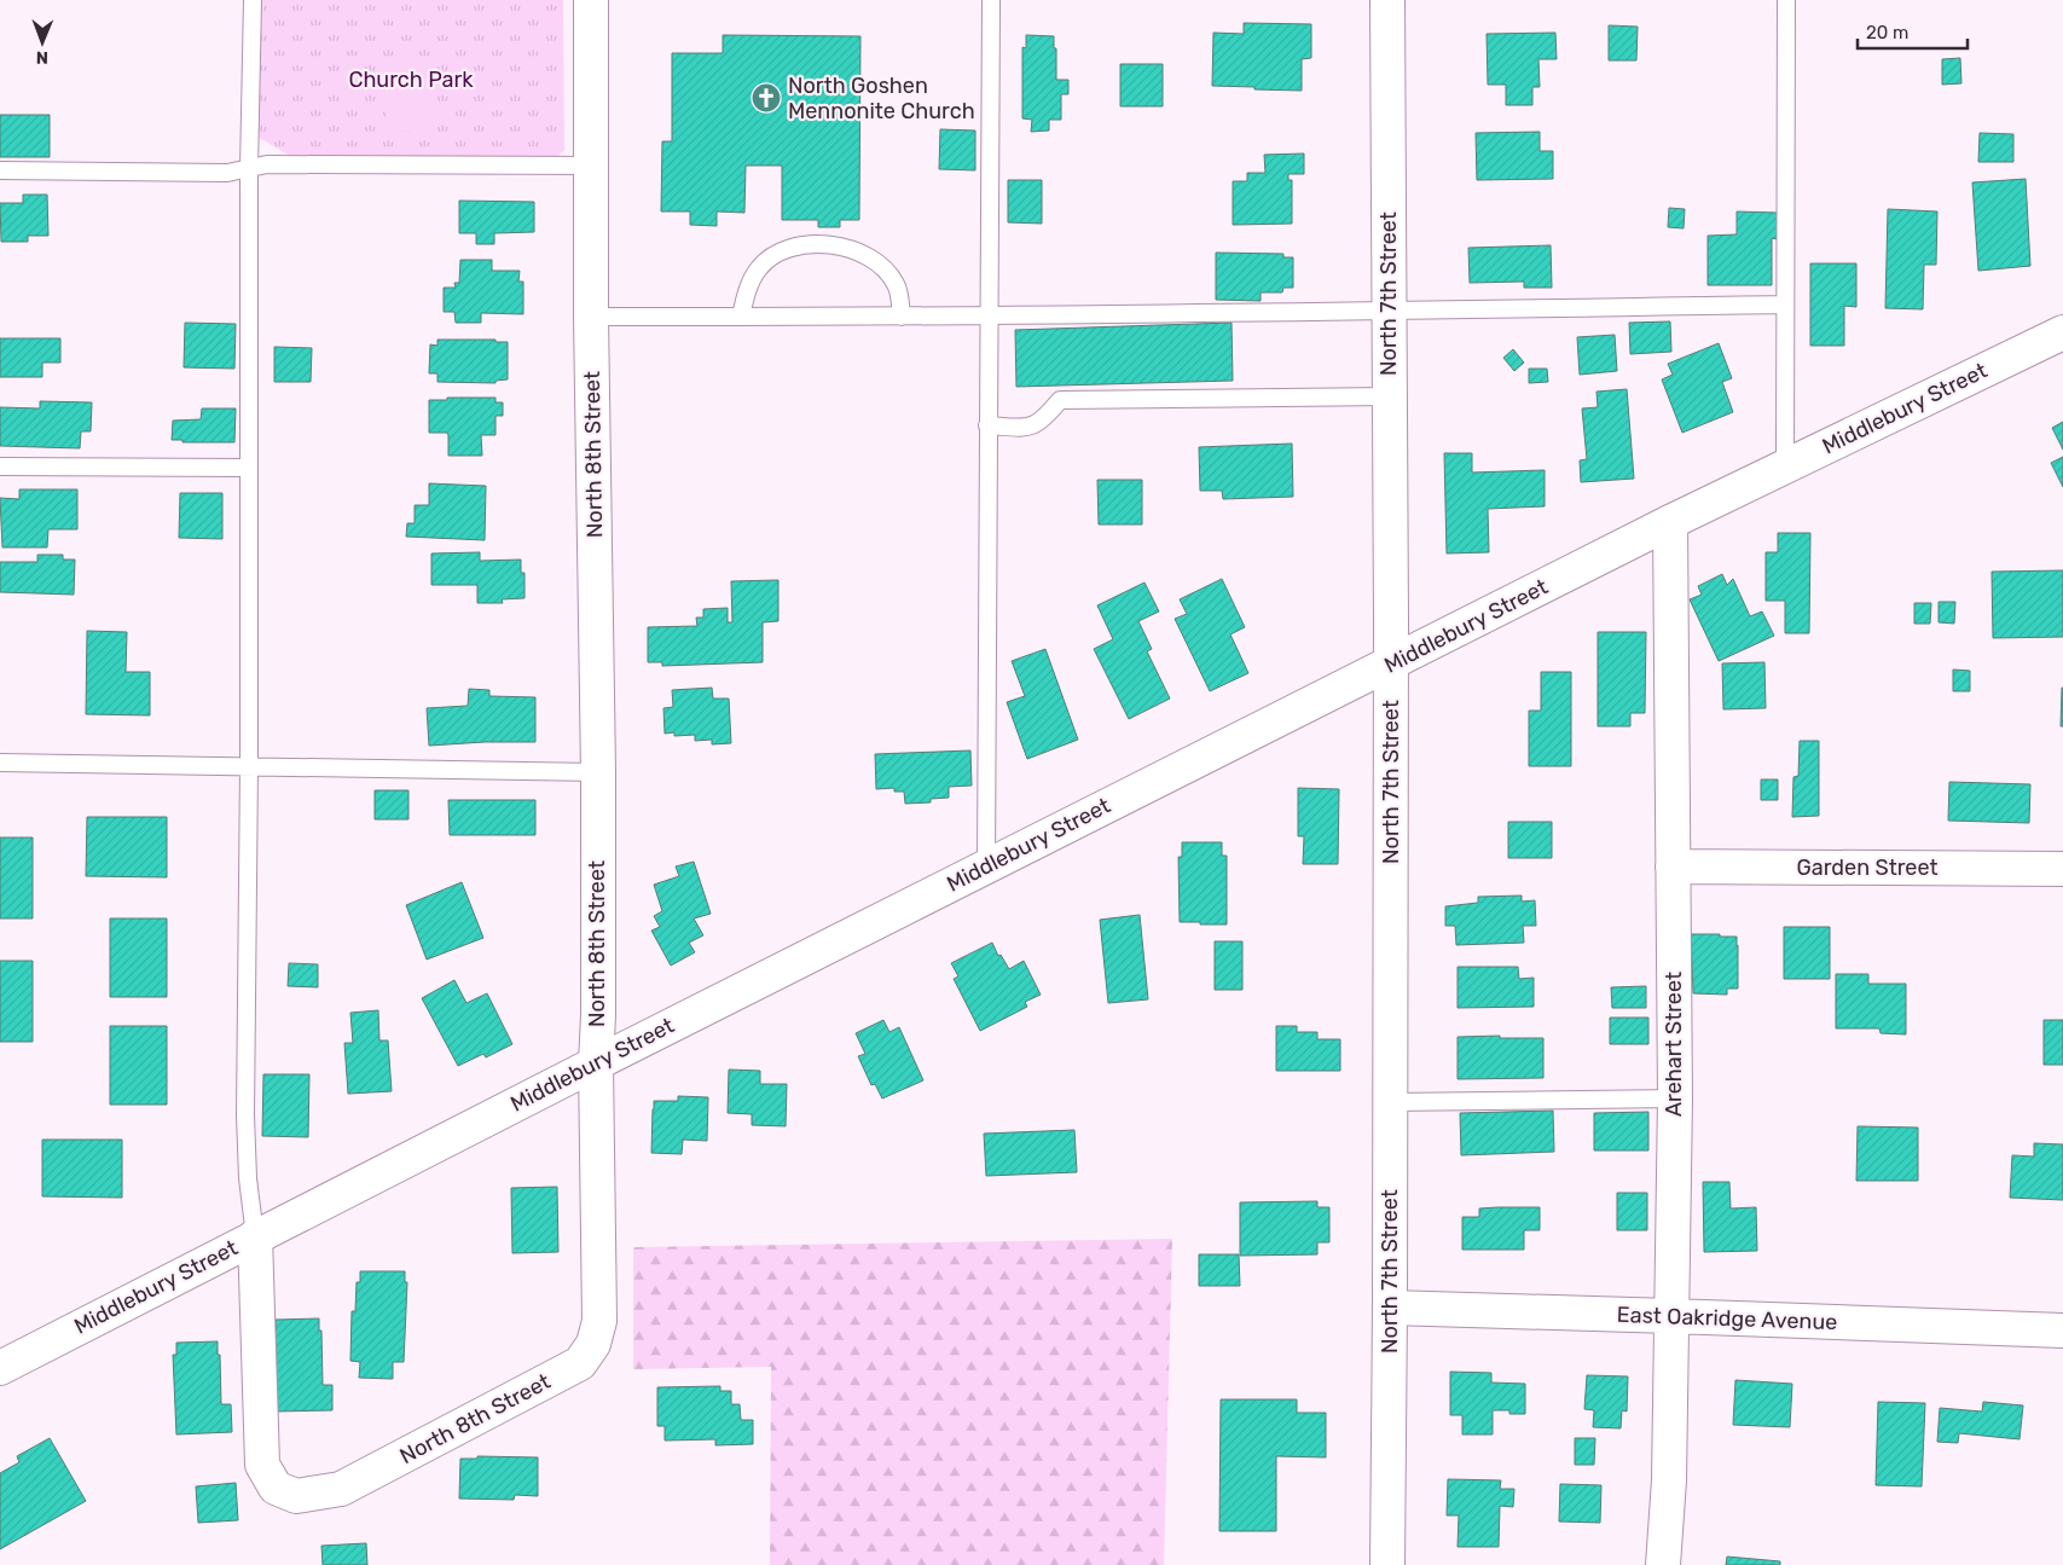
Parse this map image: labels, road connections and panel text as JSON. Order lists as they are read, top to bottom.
{
  "streets": {
    "street": [
      "North 7th Street",
      "Middlebury Street",
      "North 8th Street",
      "Garden Street",
      "Arehart Street",
      "East Oakridge Avenue"
    ]
  },
  "crossings": [
    ["North 7th Street", "Middlebury Street"],
    ["North 7th Street", "East Oakridge Avenue"],
    ["Middlebury Street", "North 8th Street"],
    ["Middlebury Street", "Arehart Street"],
    ["Garden Street", "Arehart Street"],
    ["Arehart Street", "East Oakridge Avenue"]
  ],
  "parks": ["Church Park"],
  "places": {
    "church": ["North Goshen Mennonite Church"]
  },
  "scale_bar": "20 m",
  "north": "bottom"
}
